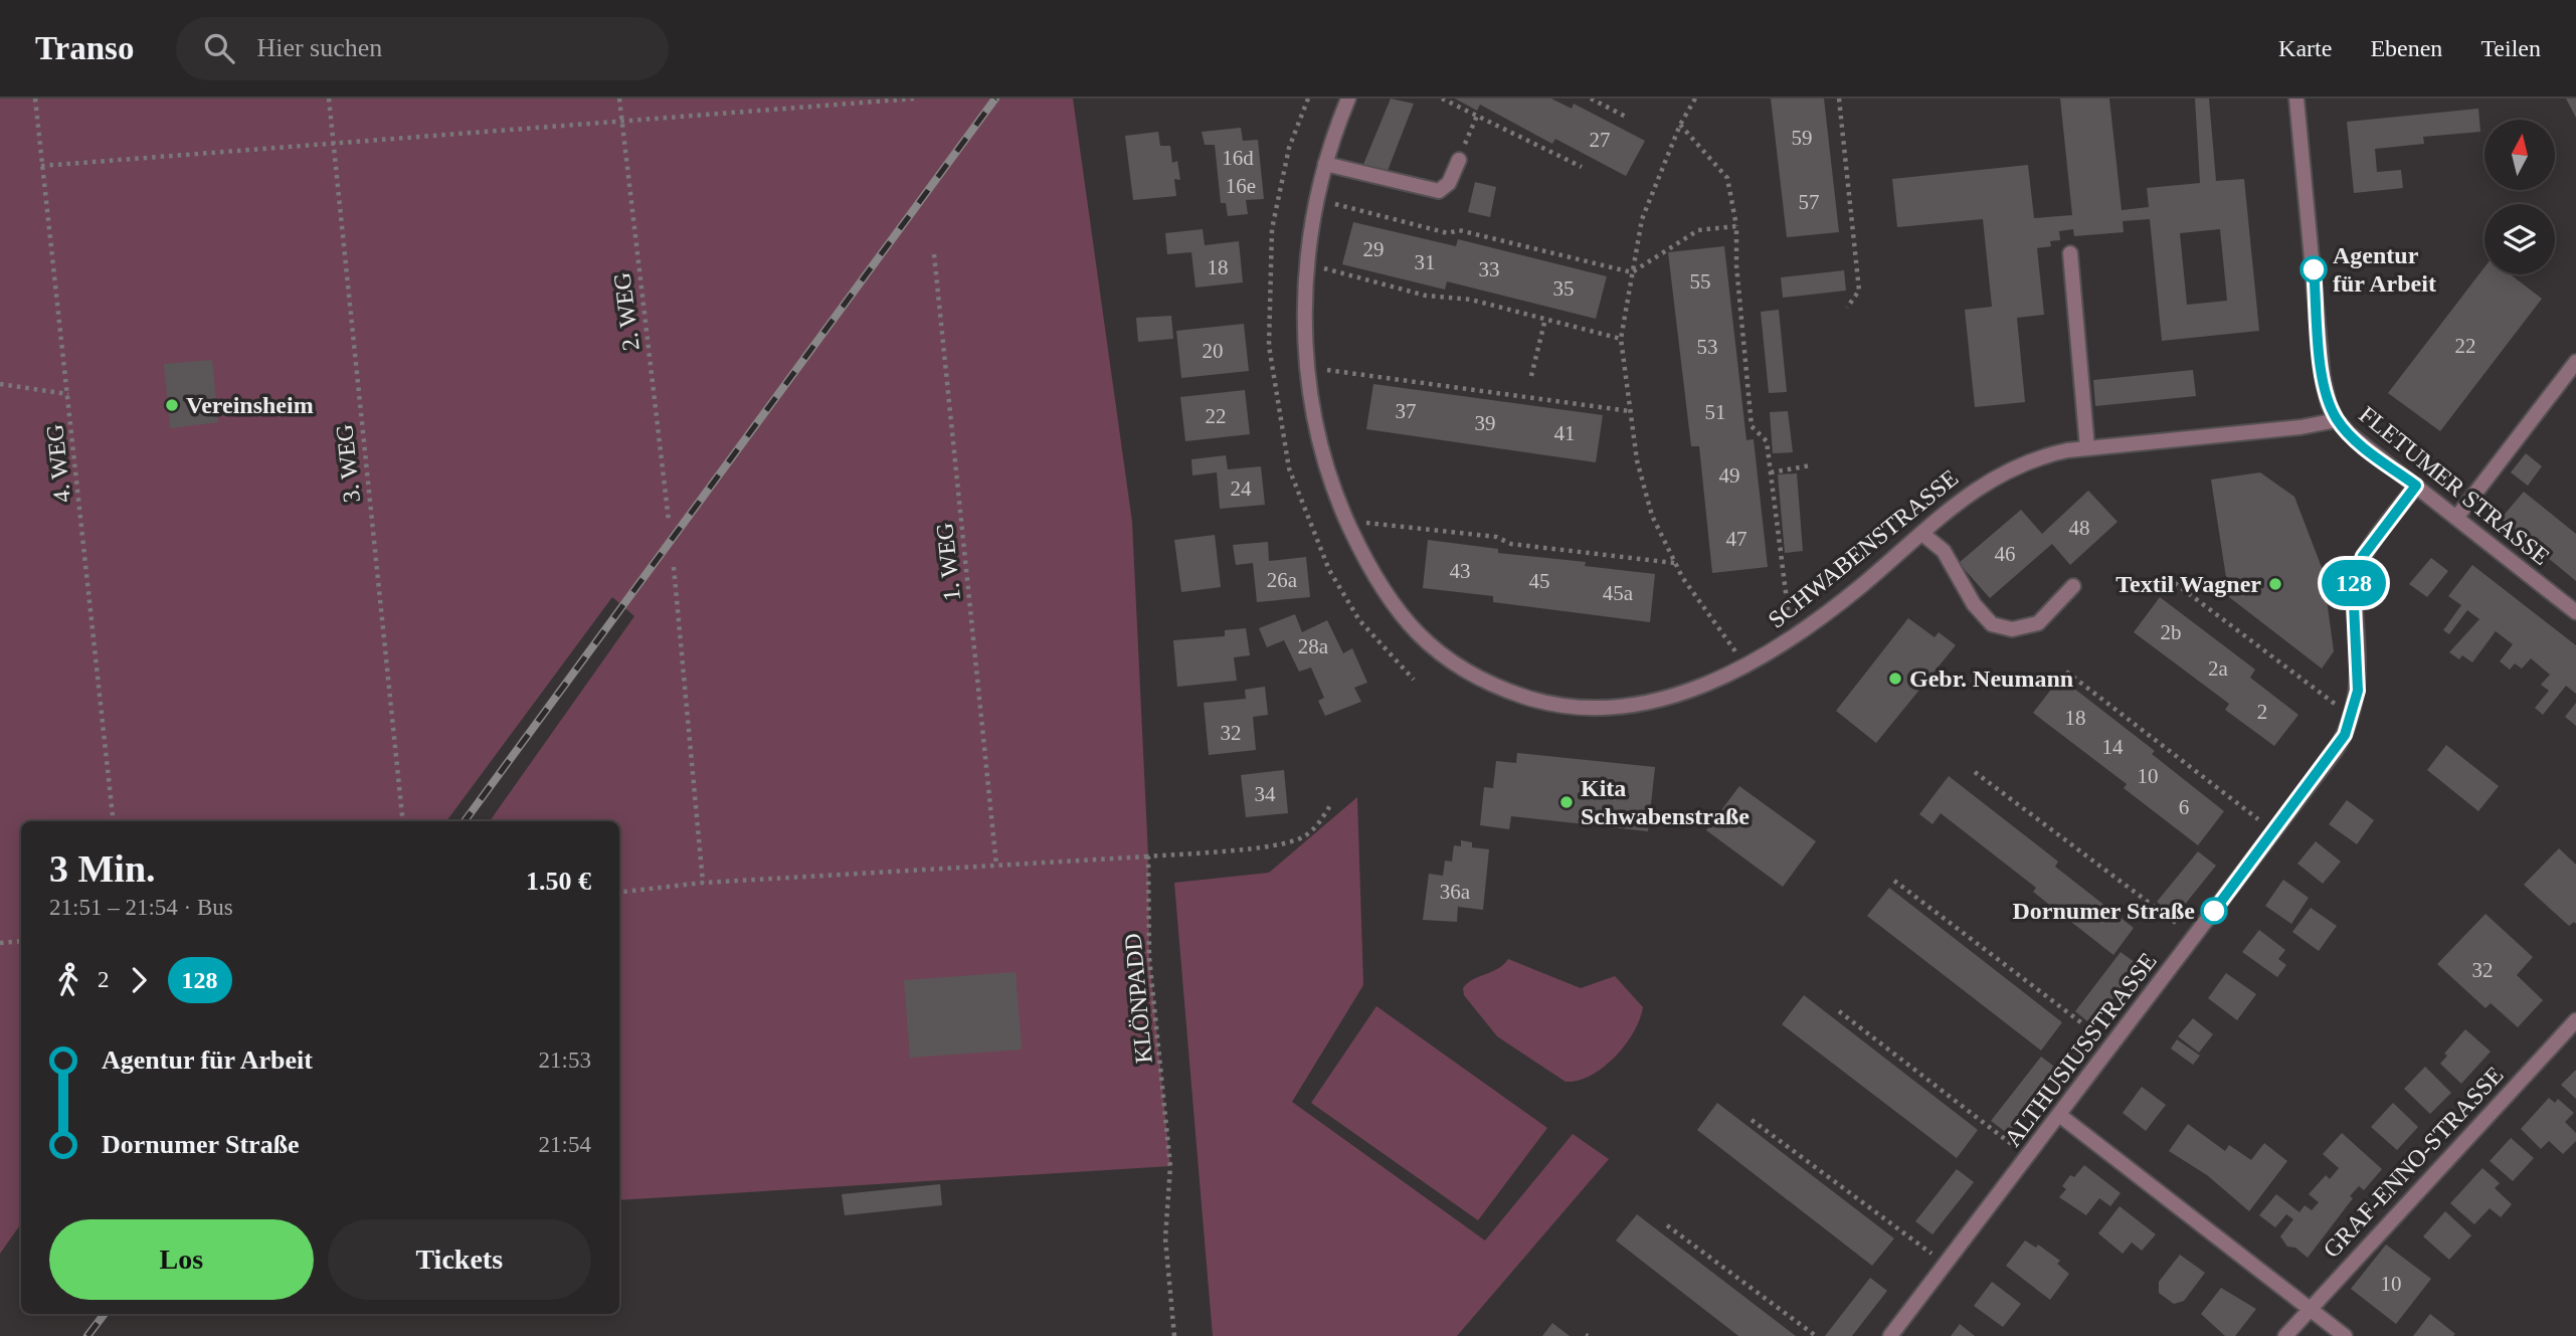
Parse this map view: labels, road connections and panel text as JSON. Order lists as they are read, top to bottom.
{
  "streets": {
    "street": [
      "FLETUMER STRASSE",
      "SCHWABENSTRASSE",
      "ALTHUSIUSSTRASSE",
      "GRAF-ENNO-STRASSE"
    ],
    "path": [
      "2. WEG",
      "4. WEG",
      "3. WEG",
      "1. WEG",
      "KLÖNPADD"
    ]
  },
  "crossings": [
    ["FLETUMER STRASSE", "SCHWABENSTRASSE"],
    ["FLETUMER STRASSE", "ALTHUSIUSSTRASSE"]
  ],
  "places": [
    "Agentur für Arbeit",
    "Vereinsheim",
    "Textil Wagner",
    "Gebr. Neumann",
    "Kita Schwabenstraße",
    "Dornumer Straße"
  ],
  "lines": ["bus line 128"],
  "house_numbers": [
    "59",
    "27",
    "16d",
    "16e",
    "57",
    "29",
    "31",
    "18",
    "33",
    "55",
    "35",
    "22",
    "53",
    "20",
    "37",
    "51",
    "22",
    "39",
    "41",
    "49",
    "24",
    "48",
    "47",
    "46",
    "43",
    "26a",
    "45",
    "45a",
    "2b",
    "28a",
    "2a",
    "2",
    "18",
    "32",
    "14",
    "10",
    "34",
    "6",
    "36a",
    "32",
    "10"
  ],
  "north": "top",
  "page": {
    "header": "Transo",
    "search": "Hier suchen",
    "nav": ["Karte", "Ebenen", "Teilen"],
    "on_map": "128",
    "heading": ["3 Min.", "21:51 – 21:54 · Bus", "1.50 €"],
    "legs": ["2", "128"],
    "list": [
      {
        "name": "Agentur für Arbeit",
        "value": "21:53"
      },
      {
        "name": "Dornumer Straße",
        "value": "21:54"
      }
    ],
    "buttons": ["Los", "Tickets"]
  }
}
